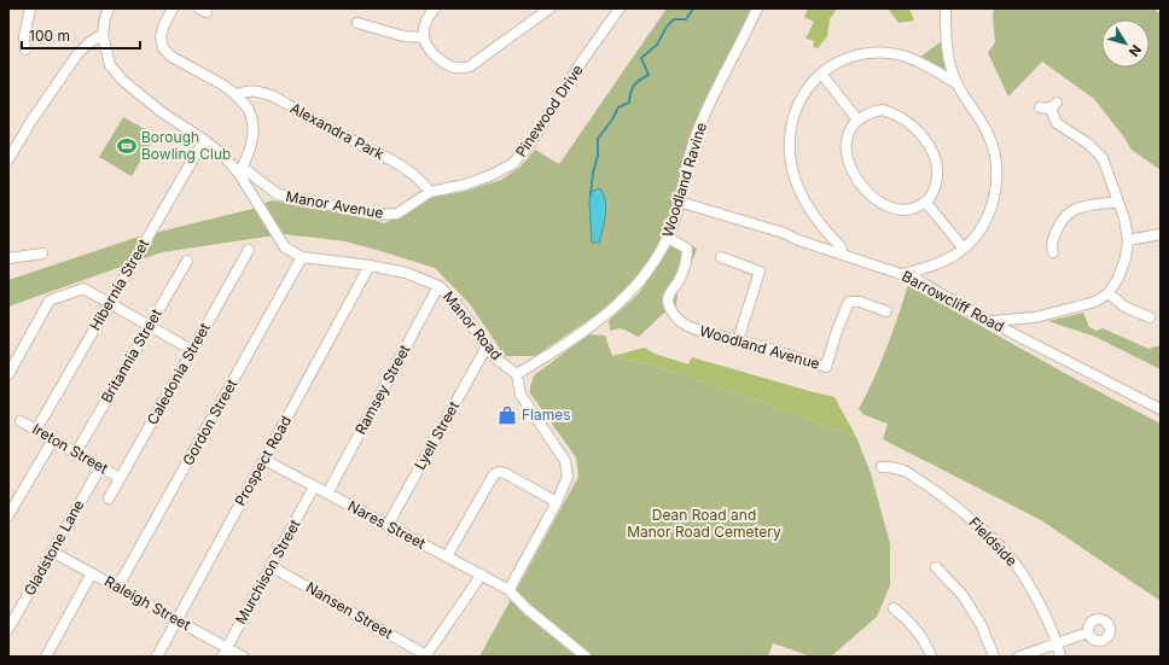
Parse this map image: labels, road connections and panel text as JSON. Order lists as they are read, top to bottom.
{
  "streets": {
    "street": [
      "Pinewood Drive",
      "Alexandra Park",
      "Woodland Ravine",
      "Manor Avenue",
      "Hibernia Street",
      "Barrowcliff Road",
      "Manor Road",
      "Woodland Avenue",
      "Britannia Street",
      "Caledonia Street",
      "Ramsey Street",
      "Gordon Street",
      "Lyell Street",
      "Ireton Street",
      "Prospect Road",
      "Nares Street",
      "Fieldside",
      "Gladstone Lane",
      "Murchison Street",
      "Raleigh Street",
      "Nansen Street"
    ]
  },
  "crossings": [
    ["Pinewood Drive", "Alexandra Park"],
    ["Pinewood Drive", "Manor Avenue"],
    ["Alexandra Park", "Manor Avenue"],
    ["Woodland Ravine", "Barrowcliff Road"],
    ["Woodland Ravine", "Manor Road"],
    ["Woodland Ravine", "Woodland Avenue"],
    ["Manor Avenue", "Manor Road"],
    ["Hibernia Street", "Manor Road"],
    ["Hibernia Street", "Ireton Street"],
    ["Manor Road", "Ramsey Street"],
    ["Manor Road", "Gordon Street"],
    ["Manor Road", "Lyell Street"],
    ["Manor Road", "Prospect Road"],
    ["Britannia Street", "Ireton Street"],
    ["Caledonia Street", "Ireton Street"],
    ["Ramsey Street", "Nares Street"],
    ["Gordon Street", "Raleigh Street"],
    ["Lyell Street", "Nares Street"],
    ["Ireton Street", "Gladstone Lane"],
    ["Prospect Road", "Nares Street"],
    ["Prospect Road", "Raleigh Street"],
    ["Nares Street", "Murchison Street"],
    ["Gladstone Lane", "Raleigh Street"],
    ["Murchison Street", "Raleigh Street"],
    ["Murchison Street", "Nansen Street"]
  ],
  "parks": ["Dean Road and Manor Road Cemetery"],
  "places": {
    "sports": ["Borough Bowling Club"],
    "shop": ["Flames"]
  },
  "scale_bar": "100 m",
  "north": "bottom right"
}
